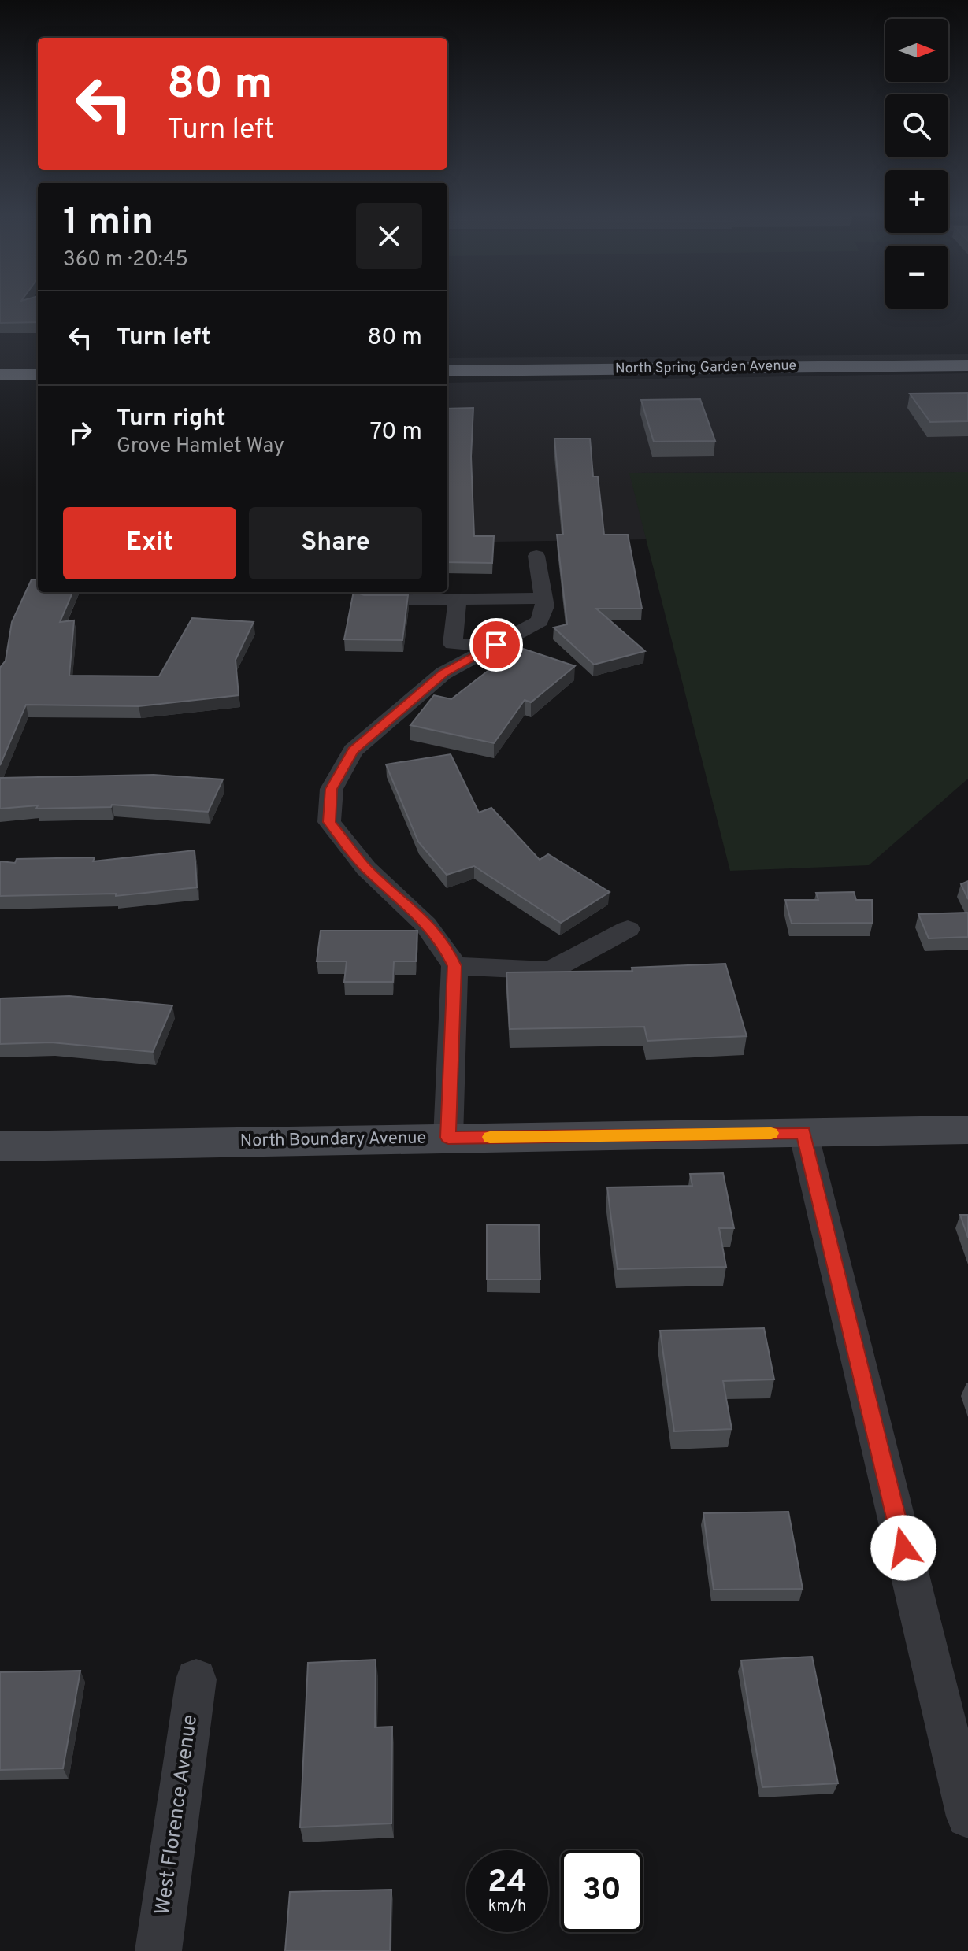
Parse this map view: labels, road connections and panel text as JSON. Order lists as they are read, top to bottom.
{
  "streets": {
    "highway": ["North Spring Garden Avenue"],
    "street": ["North Boundary Avenue", "West Florence Avenue"]
  },
  "north": "right",
  "page": {
    "map_buttons": ["+", "−"],
    "turn": ["80 m", "Turn left"],
    "heading": ["1 min", "360 m · 20:45"],
    "list": [
      {
        "name": "Turn left",
        "value": "80 m"
      },
      {
        "name": "Turn right",
        "note": "Grove Hamlet Way",
        "value": "70 m"
      }
    ],
    "buttons": ["Exit", "Share"],
    "speed": "24 km/h",
    "limit": "30"
  }
}
